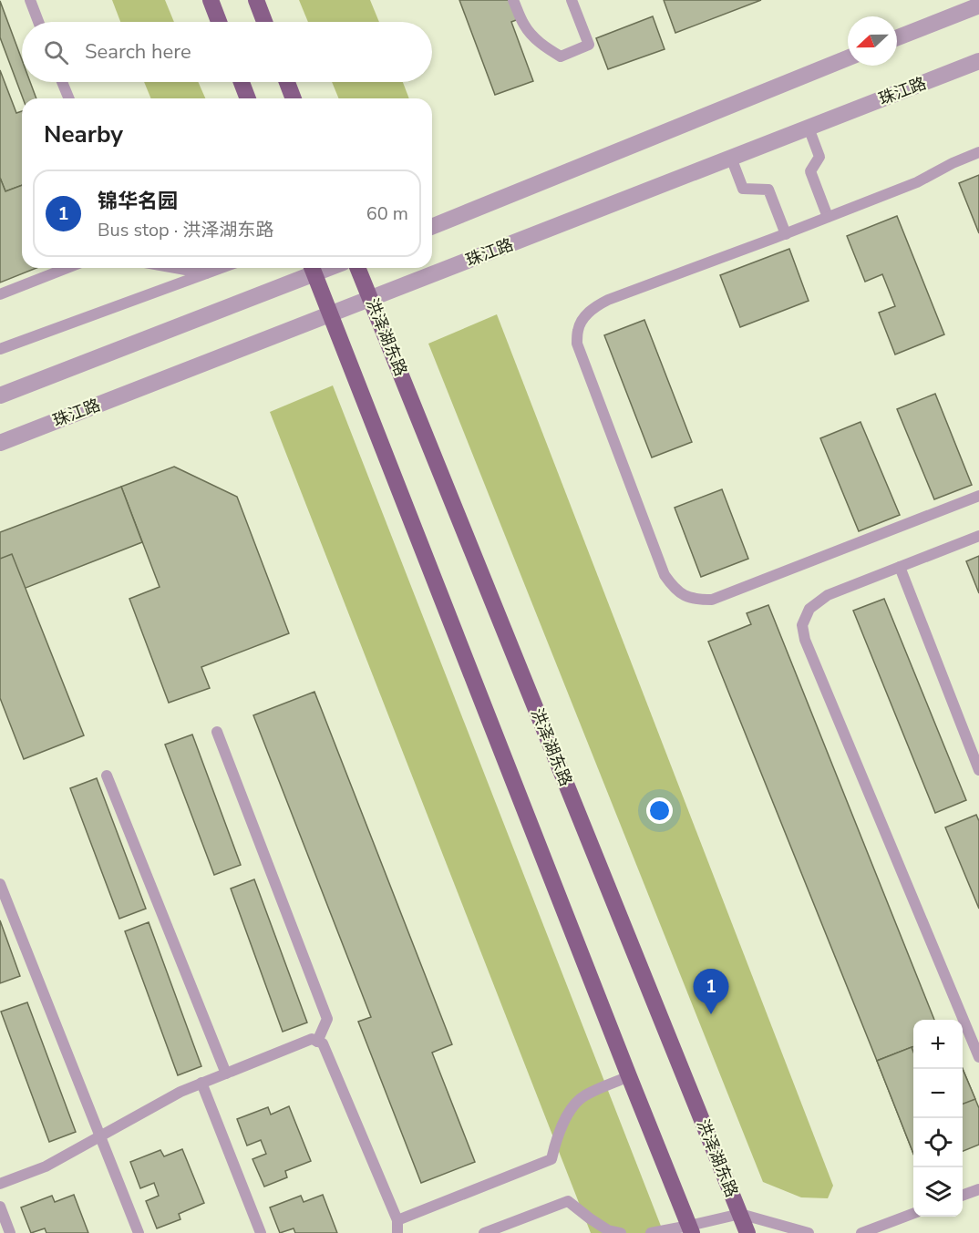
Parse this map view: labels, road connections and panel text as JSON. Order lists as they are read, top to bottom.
{
  "streets": {
    "main road": ["洪泽湖东路"],
    "street": ["珠江路"]
  },
  "crossings": [
    ["珠江路", "洪泽湖东路"]
  ],
  "north": "left",
  "page": {
    "search": "Search here",
    "heading": "Nearby",
    "list": [
      {
        "mark": "1",
        "name": "锦华名园",
        "note": "Bus stop · 洪泽湖东路",
        "value": "60 m"
      }
    ],
    "pins": "1",
    "map_buttons": ["+", "−"]
  }
}
